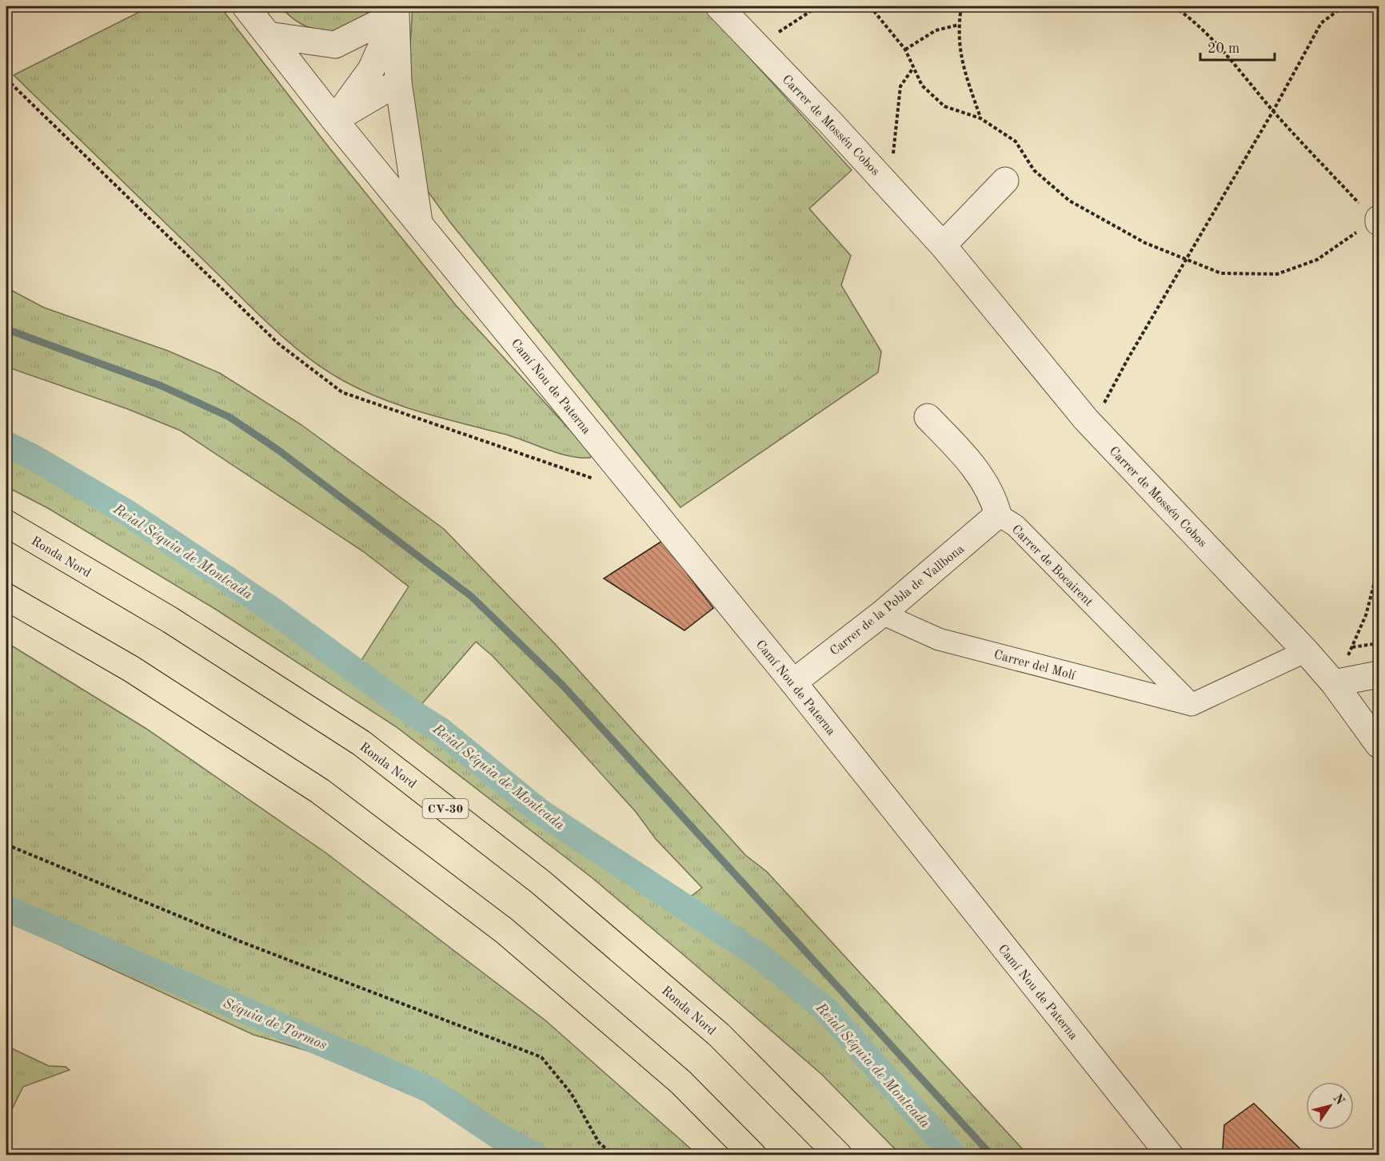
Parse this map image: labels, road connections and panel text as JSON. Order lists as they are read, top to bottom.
{
  "streets": {
    "highway": ["Ronda Nord", "CV-30"],
    "street": [
      "Carrer de Mossén Cobos",
      "Camí Nou de Paterna",
      "Carrer de Bocairent",
      "Carrer de la Pobla de Vallbona",
      "Carrer del Molí"
    ]
  },
  "crossings": [
    ["Camí Nou de Paterna", "Carrer de la Pobla de Vallbona"],
    ["Carrer de Bocairent", "Carrer de la Pobla de Vallbona"],
    ["Carrer de Bocairent", "Carrer del Molí"],
    ["Carrer de la Pobla de Vallbona", "Carrer del Molí"]
  ],
  "water": ["Reial Séquia de Montcada", "Séquia de Tormos"],
  "scale_bar": "20 m",
  "north": "top right"
}
